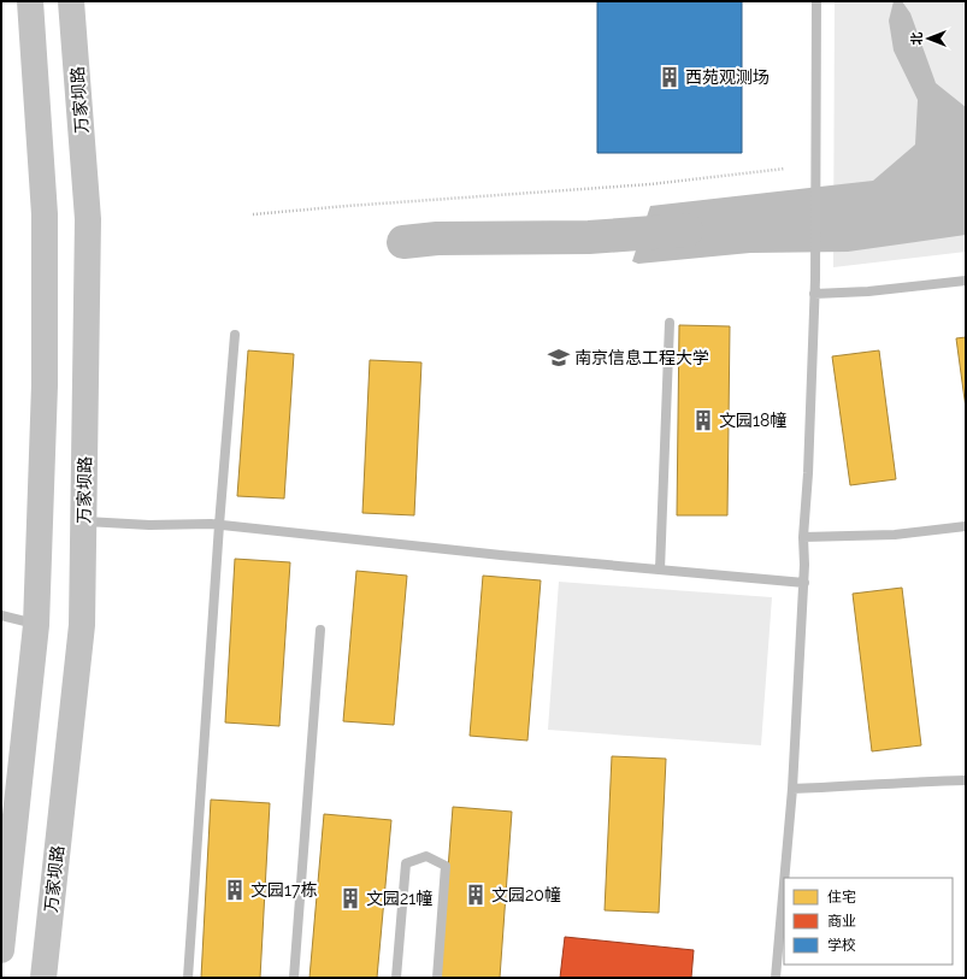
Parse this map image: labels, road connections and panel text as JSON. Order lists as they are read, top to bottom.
{
  "streets": {
    "main road": ["万家坝路"]
  },
  "places": {
    "building": [
      "西苑观测场",
      "文园18幢",
      "文园17栋",
      "文园20幢",
      "文园21幢"
    ],
    "school or university": ["南京信息工程大学"]
  },
  "legend": ["住宅", "商业", "学校"],
  "north": "left"
}
